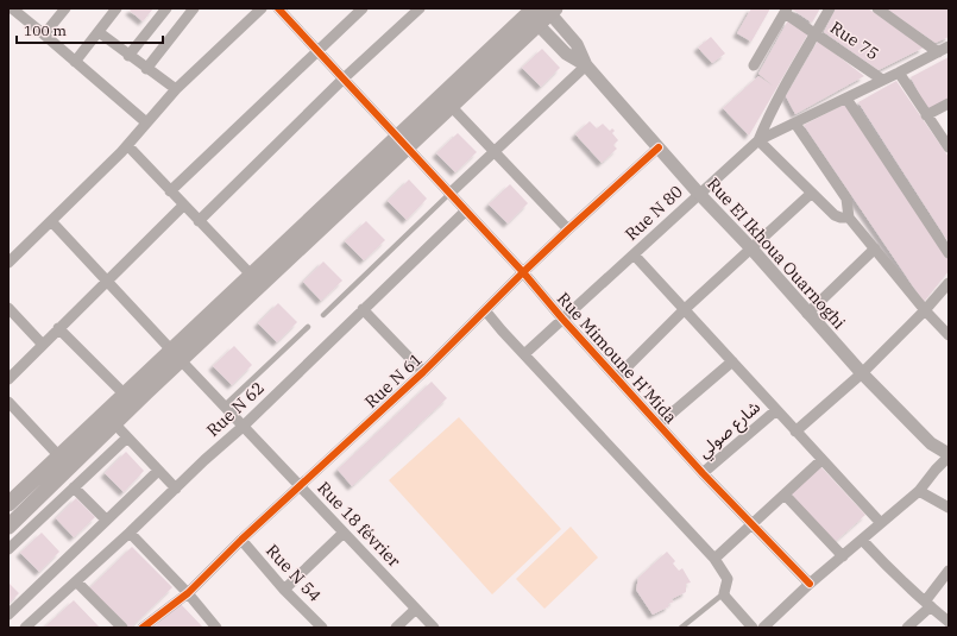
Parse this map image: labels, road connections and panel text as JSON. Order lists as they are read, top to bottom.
{
  "streets": {
    "street": [
      "Rue 75",
      "Rue N 80",
      "Rue EI Ikhoua Ouarnoghi",
      "Rue Mimoune H'Mida",
      "Rue N 61",
      "Rue N 62",
      "شارع صولي",
      "Rue 18 février",
      "Rue N 54"
    ]
  },
  "crossings": [
    ["Rue 75", "Rue N 80"],
    ["Rue N 80", "Rue EI Ikhoua Ouarnoghi"],
    ["Rue N 80", "Rue Mimoune H'Mida"],
    ["Rue EI Ikhoua Ouarnoghi", "Rue N 61"],
    ["Rue Mimoune H'Mida", "Rue N 61"],
    ["Rue Mimoune H'Mida", "Rue N 62"],
    ["Rue Mimoune H'Mida", "شارع صولي"],
    ["Rue N 61", "Rue 18 février"],
    ["Rue N 61", "Rue N 54"],
    ["Rue N 62", "Rue 18 février"]
  ],
  "scale_bar": "100 m"
}
